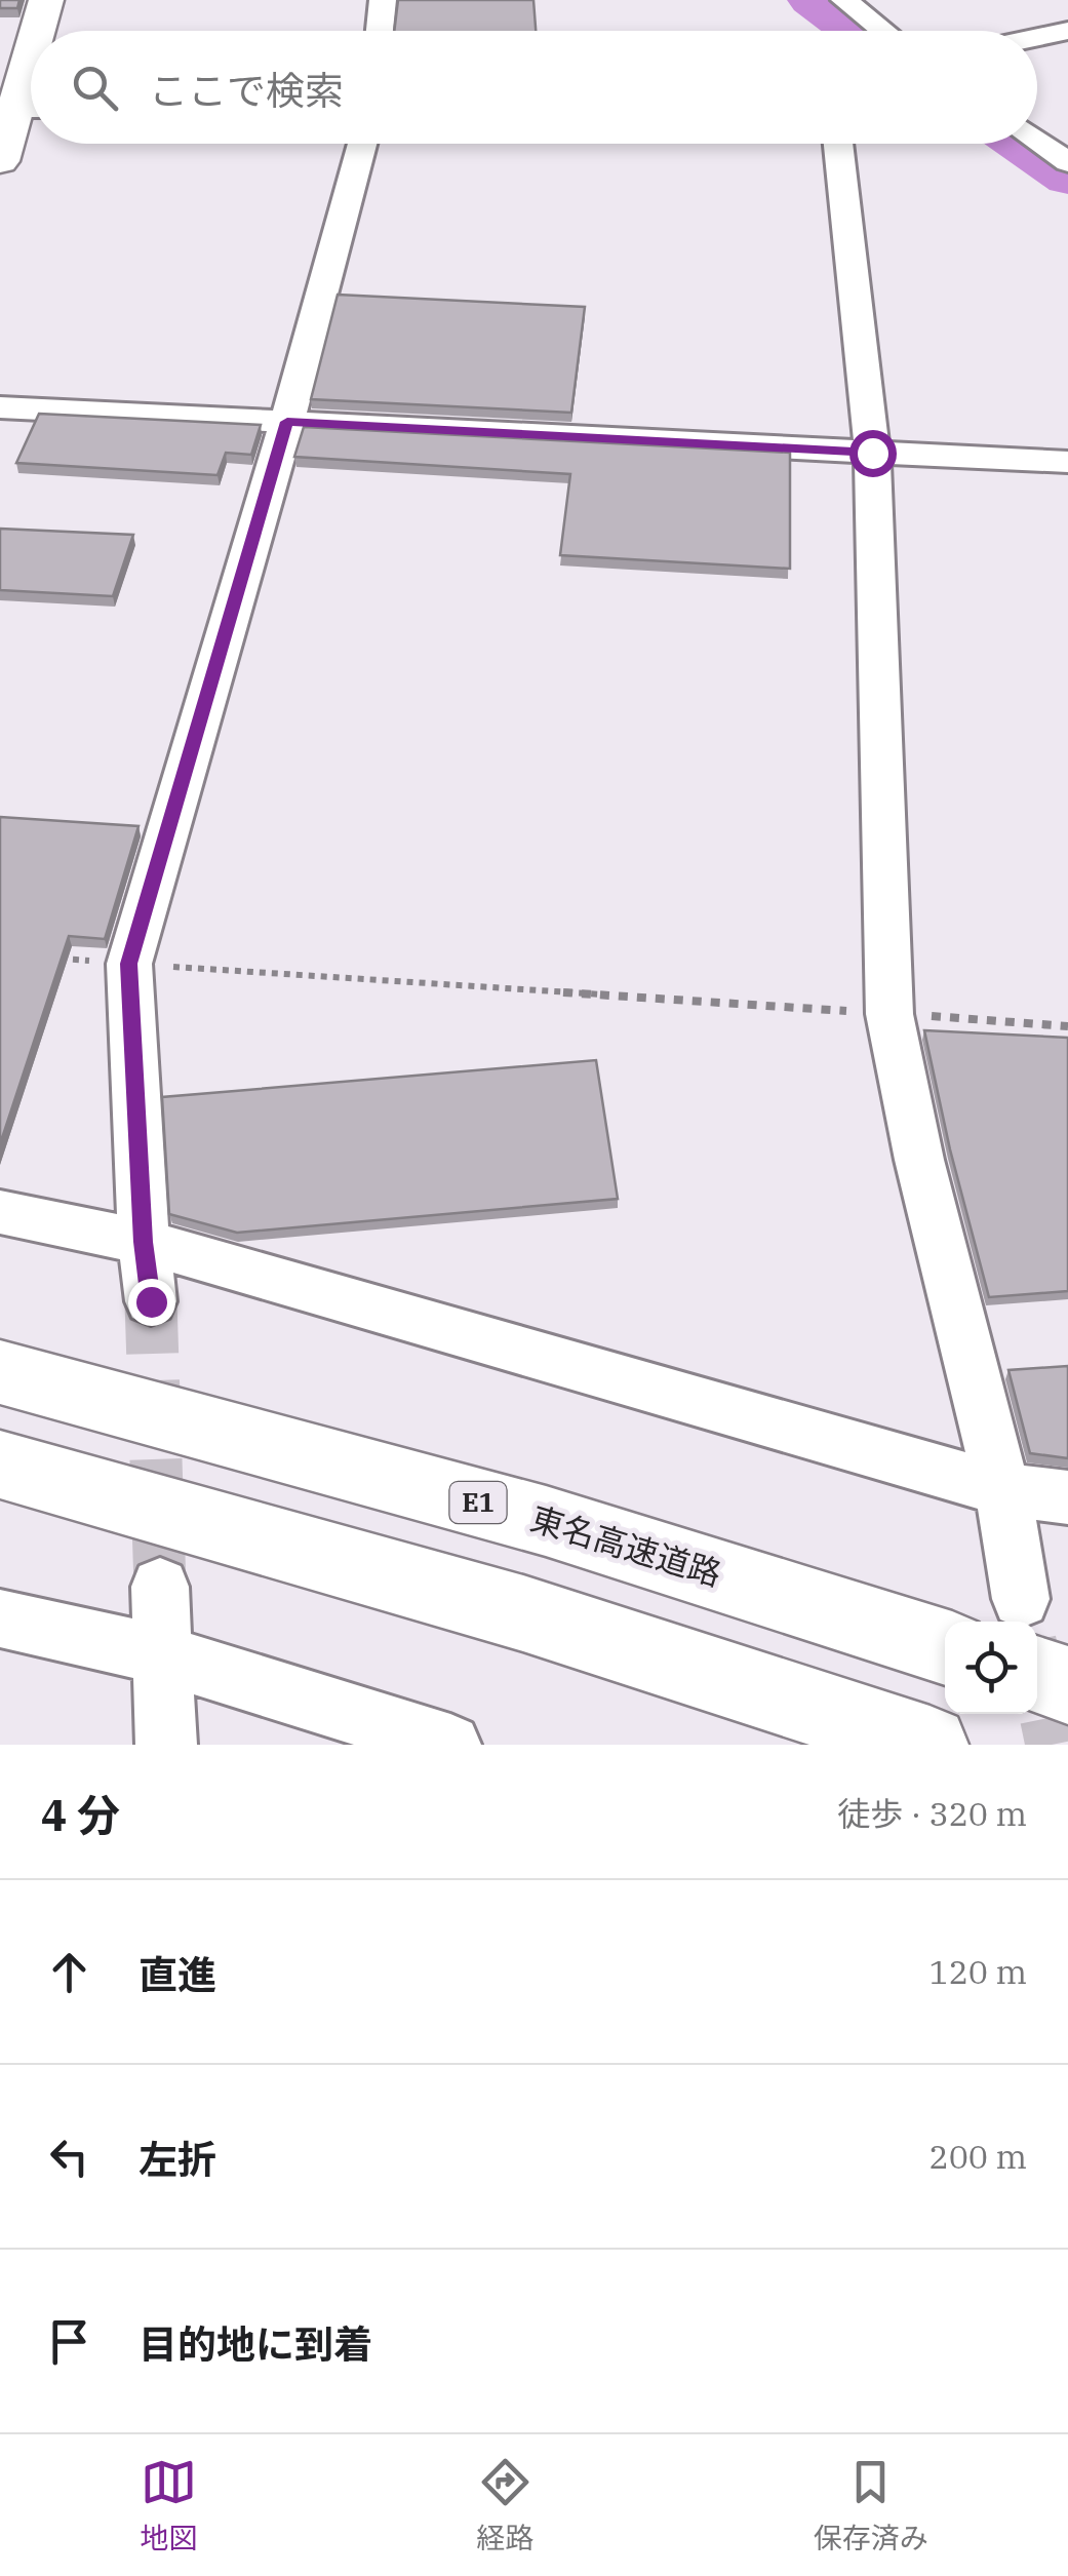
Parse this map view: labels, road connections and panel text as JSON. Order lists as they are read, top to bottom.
{
  "streets": {
    "main road": ["E1", "東名高速道路"]
  },
  "page": {
    "search": "ここで検索",
    "heading": ["4 分", "徒歩 · 320 m"],
    "list": [
      ["直進", "120 m"],
      ["左折", "200 m"],
      "目的地に到着"
    ],
    "nav": ["地図", "経路", "保存済み"]
  }
}
